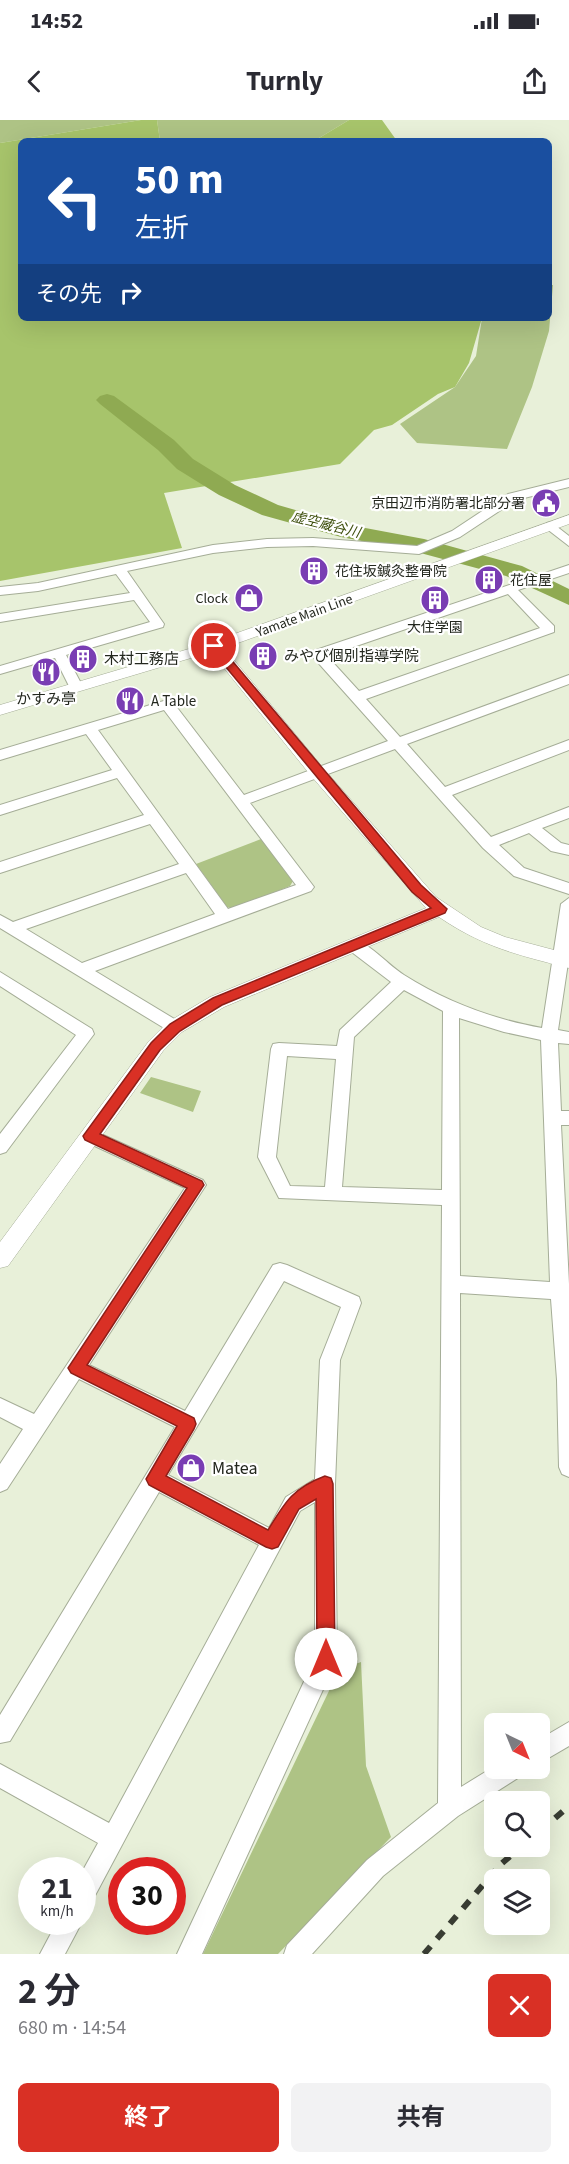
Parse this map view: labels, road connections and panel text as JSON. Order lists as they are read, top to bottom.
{
  "streets": {
    "street": ["Yamate Main Line"]
  },
  "water": ["虚空蔵谷川"],
  "places": {
    "public building": ["京田辺市消防署北部分署"],
    "building": [
      "花住坂鍼灸整骨院",
      "花住屋",
      "大住学園",
      "みやび個別指導学院",
      "木村工務店"
    ],
    "shop": ["Clock", "Matea"],
    "restaurant": ["かすみ亭", "A Table"]
  },
  "north": "bottom right",
  "page": {
    "status": "14:52",
    "header": "Turnly",
    "turn": ["50 m", "左折"],
    "then": "その先",
    "speed": "21 km/h",
    "limit": "30",
    "heading": ["2 分", "680 m · 14:54"],
    "buttons": ["終了", "共有"]
  }
}
